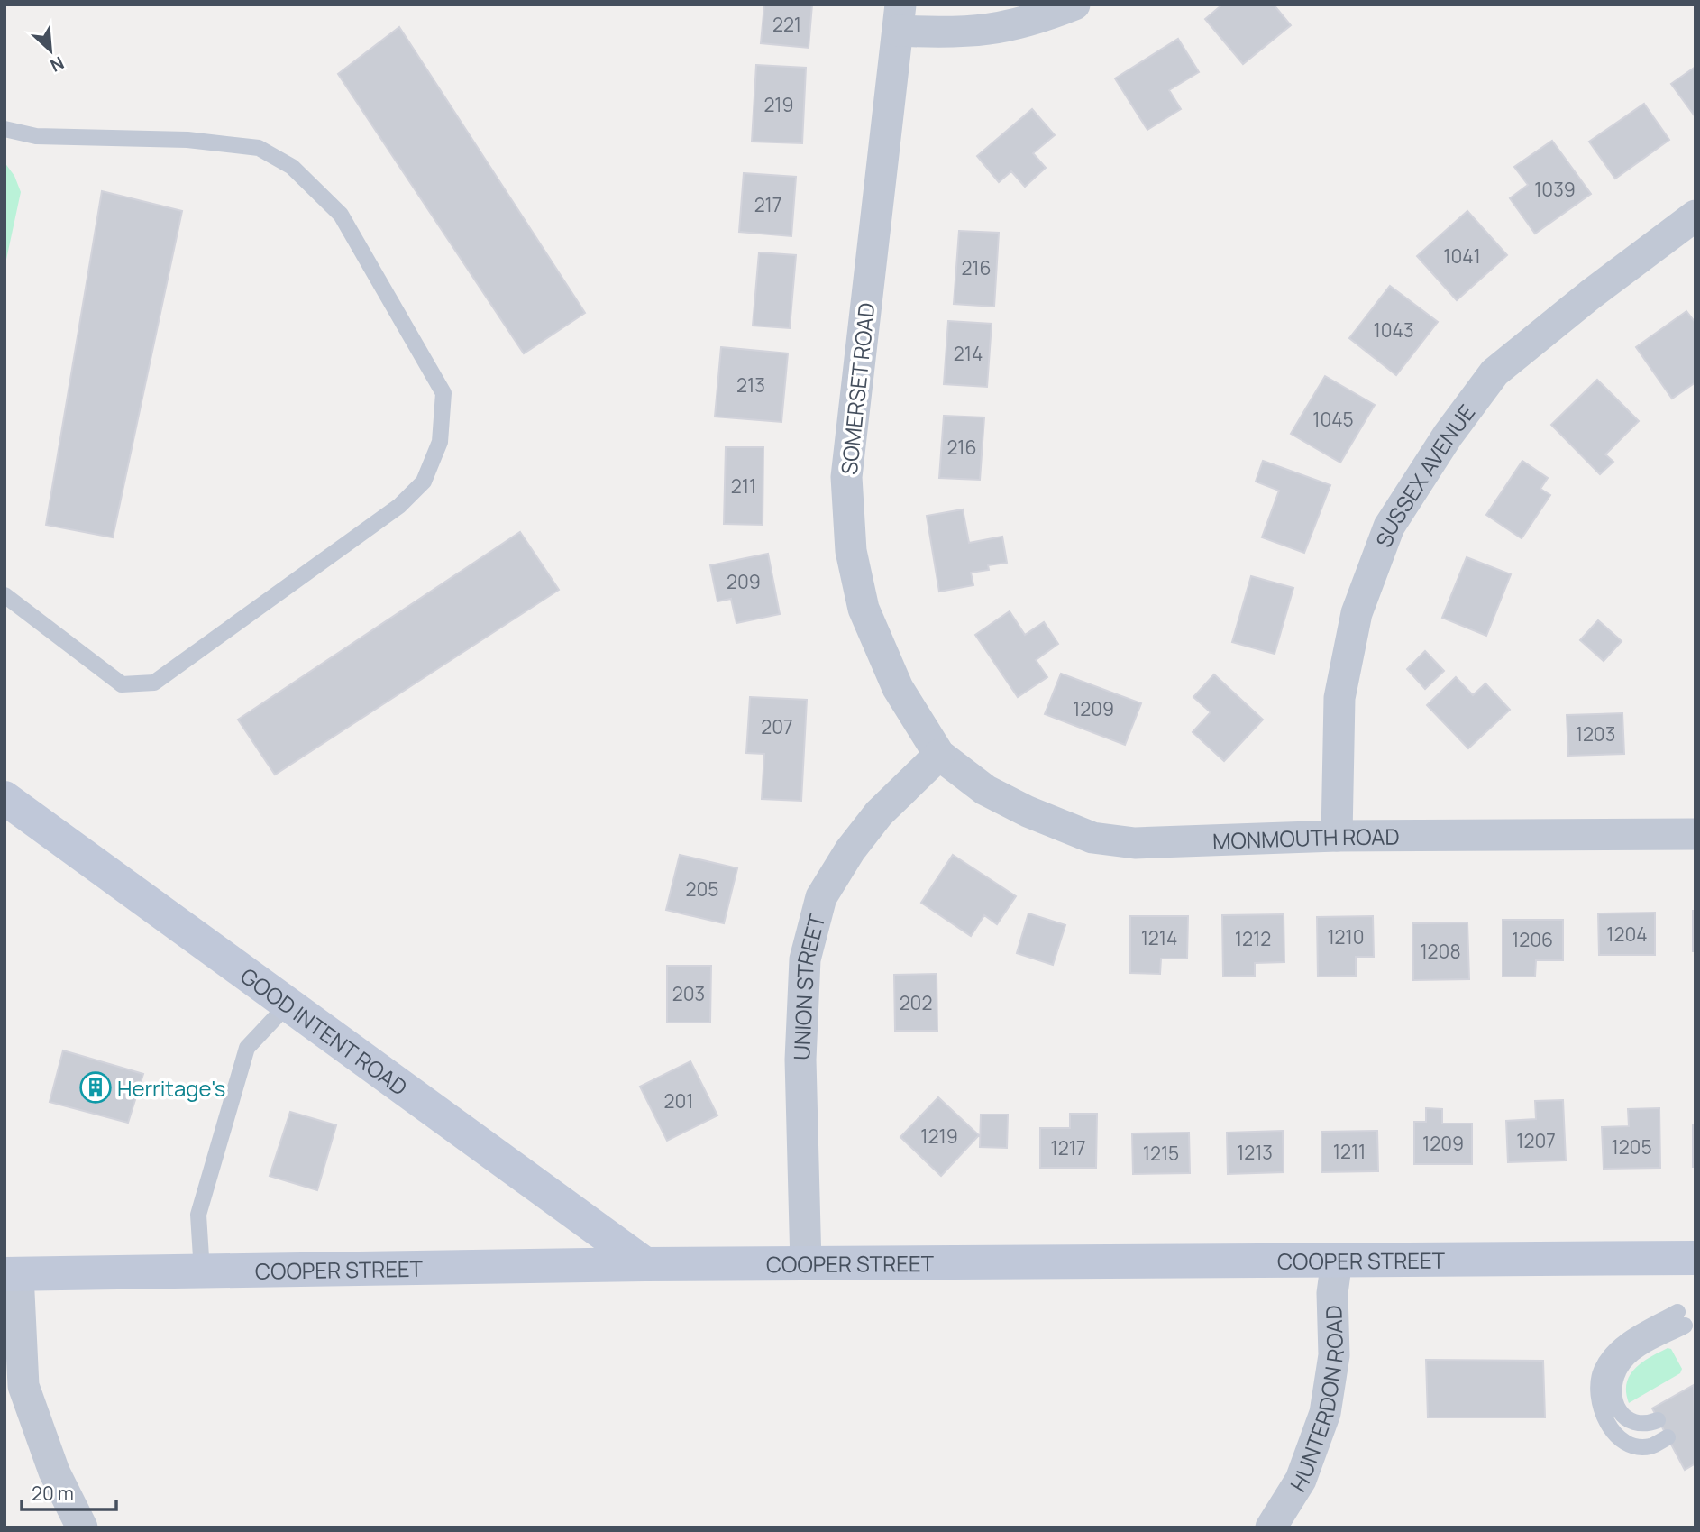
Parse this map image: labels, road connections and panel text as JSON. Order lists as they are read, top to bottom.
{
  "streets": {
    "main road": ["GOOD INTENT ROAD", "COOPER STREET"],
    "street": [
      "SOMERSET ROAD",
      "SUSSEX AVENUE",
      "MONMOUTH ROAD",
      "UNION STREET",
      "HUNTERDON ROAD"
    ]
  },
  "crossings": [
    ["SOMERSET ROAD", "MONMOUTH ROAD"],
    ["SOMERSET ROAD", "UNION STREET"],
    ["SUSSEX AVENUE", "MONMOUTH ROAD"],
    ["MONMOUTH ROAD", "UNION STREET"],
    ["UNION STREET", "COOPER STREET"],
    ["GOOD INTENT ROAD", "COOPER STREET"],
    ["COOPER STREET", "HUNTERDON ROAD"]
  ],
  "places": {
    "building": ["Herritage's"]
  },
  "house_numbers": [
    "221",
    "219",
    "1039",
    "217",
    "1041",
    "216",
    "1043",
    "214",
    "213",
    "1045",
    "216",
    "211",
    "209",
    "1209",
    "207",
    "1203",
    "205",
    "1204",
    "1210",
    "1214",
    "1212",
    "1206",
    "1208",
    "203",
    "202",
    "201",
    "1219",
    "1207",
    "1209",
    "1205",
    "1217",
    "1211",
    "1213",
    "1215"
  ],
  "scale_bar": "20 m",
  "north": "bottom right"
}
